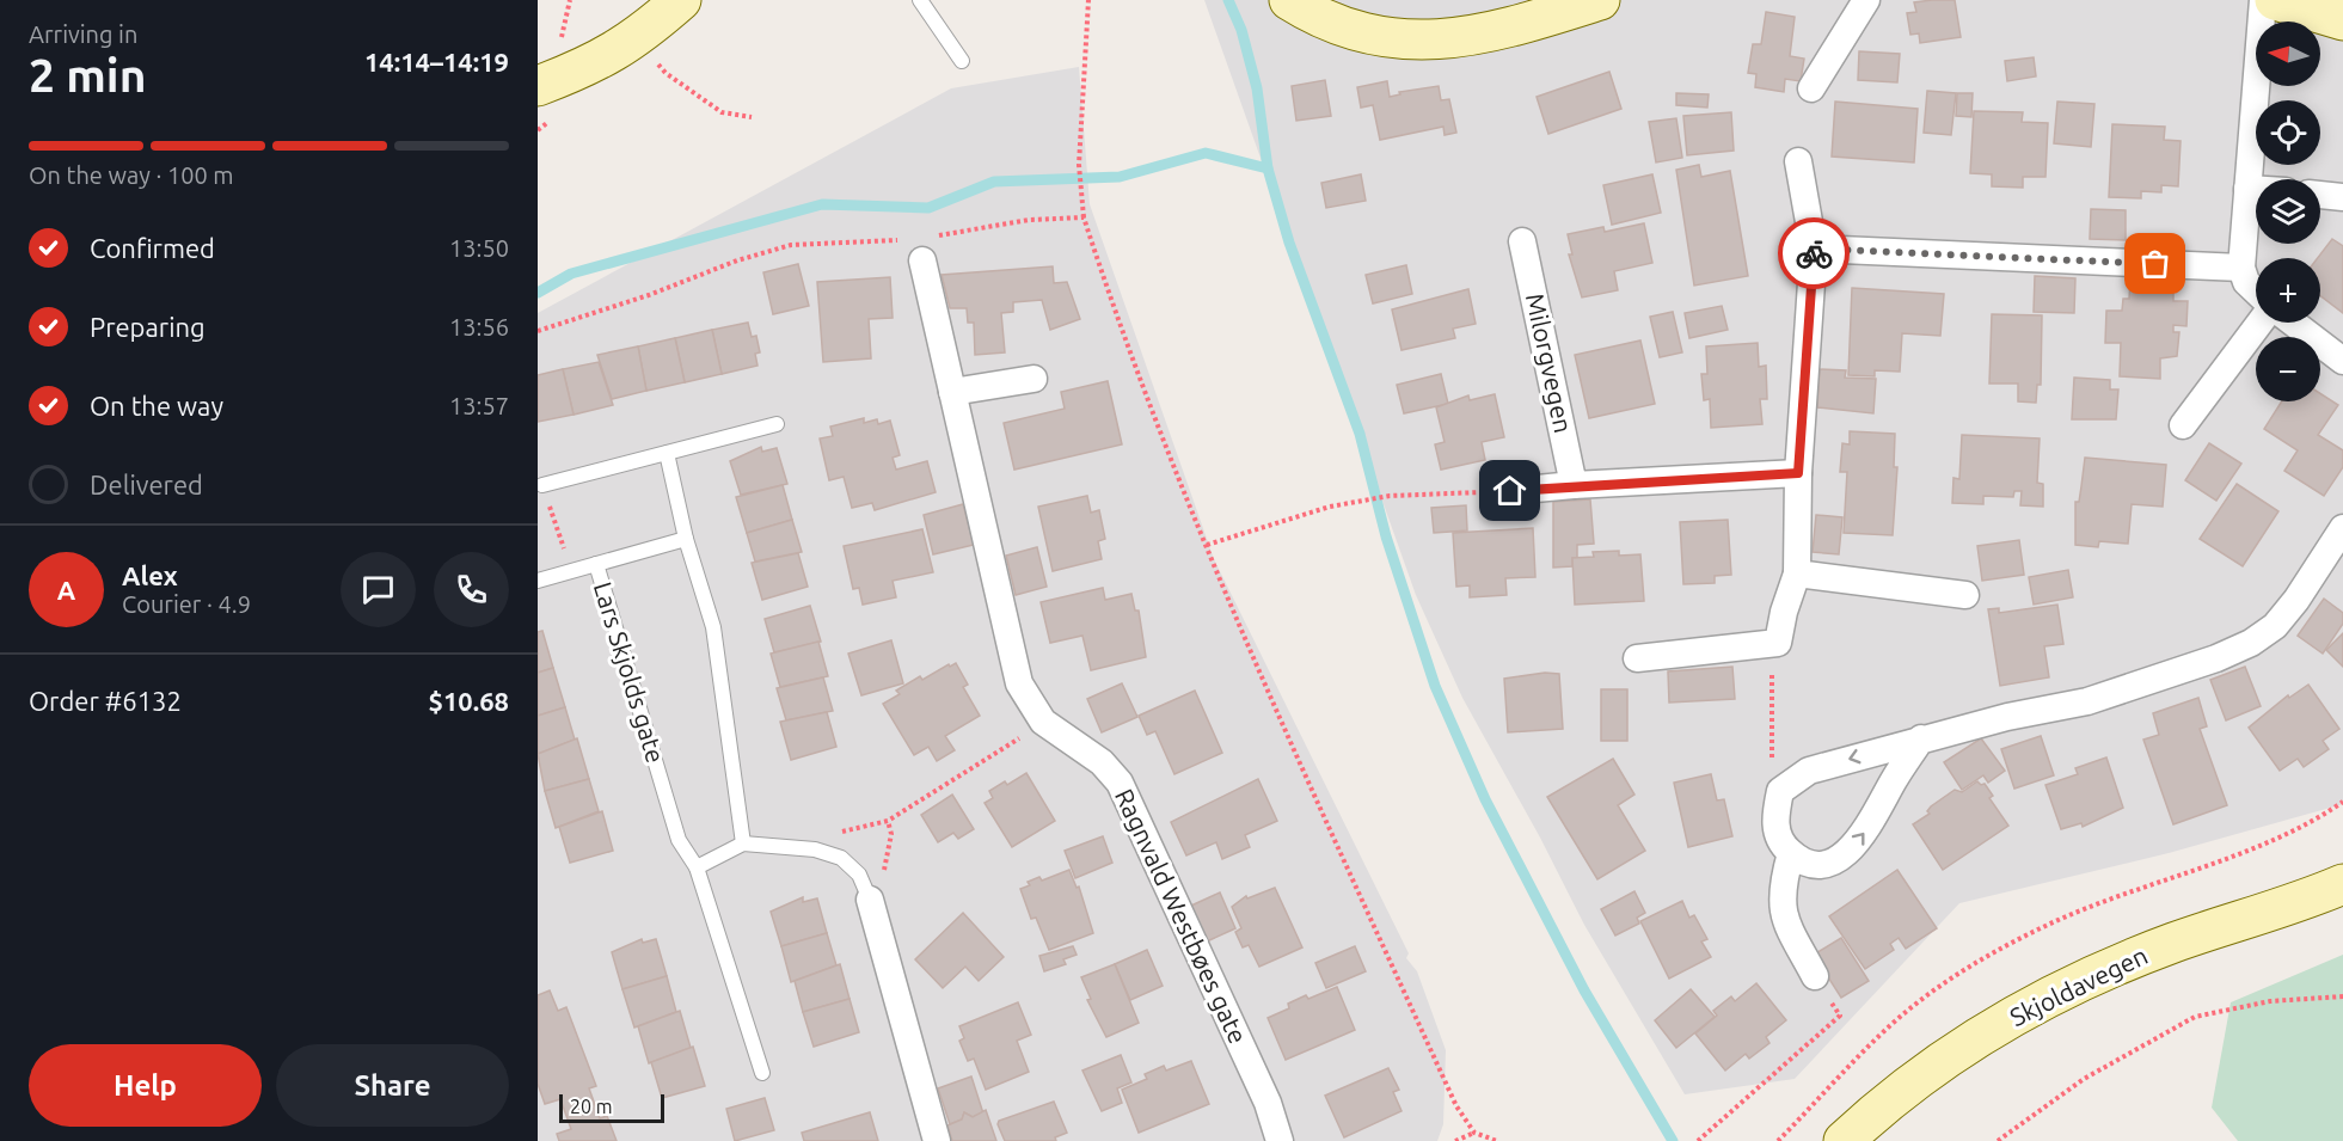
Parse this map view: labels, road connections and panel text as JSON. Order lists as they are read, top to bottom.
{
  "streets": {
    "street": ["Milorgvegen", "Ragnvald Westbøes gate", "Skjoldavegen"],
    "lane": ["Lars Skjolds gate"]
  },
  "scale_bar": "20 m",
  "north": "left",
  "page": {
    "heading": ["2 min", "Arriving in", "14:14–14:19"],
    "panel": [
      "Alex",
      "Courier · 4.9",
      "Order #6132",
      "$10.68"
    ],
    "map_buttons": ["+", "−"],
    "bar": "On the way · 100 m",
    "list": [
      ["Confirmed", "13:50"],
      ["Preparing", "13:56"],
      ["On the way", "13:57"],
      "Delivered"
    ],
    "round": "A",
    "buttons": ["Help", "Share"],
    "scale": "20 m"
  }
}
